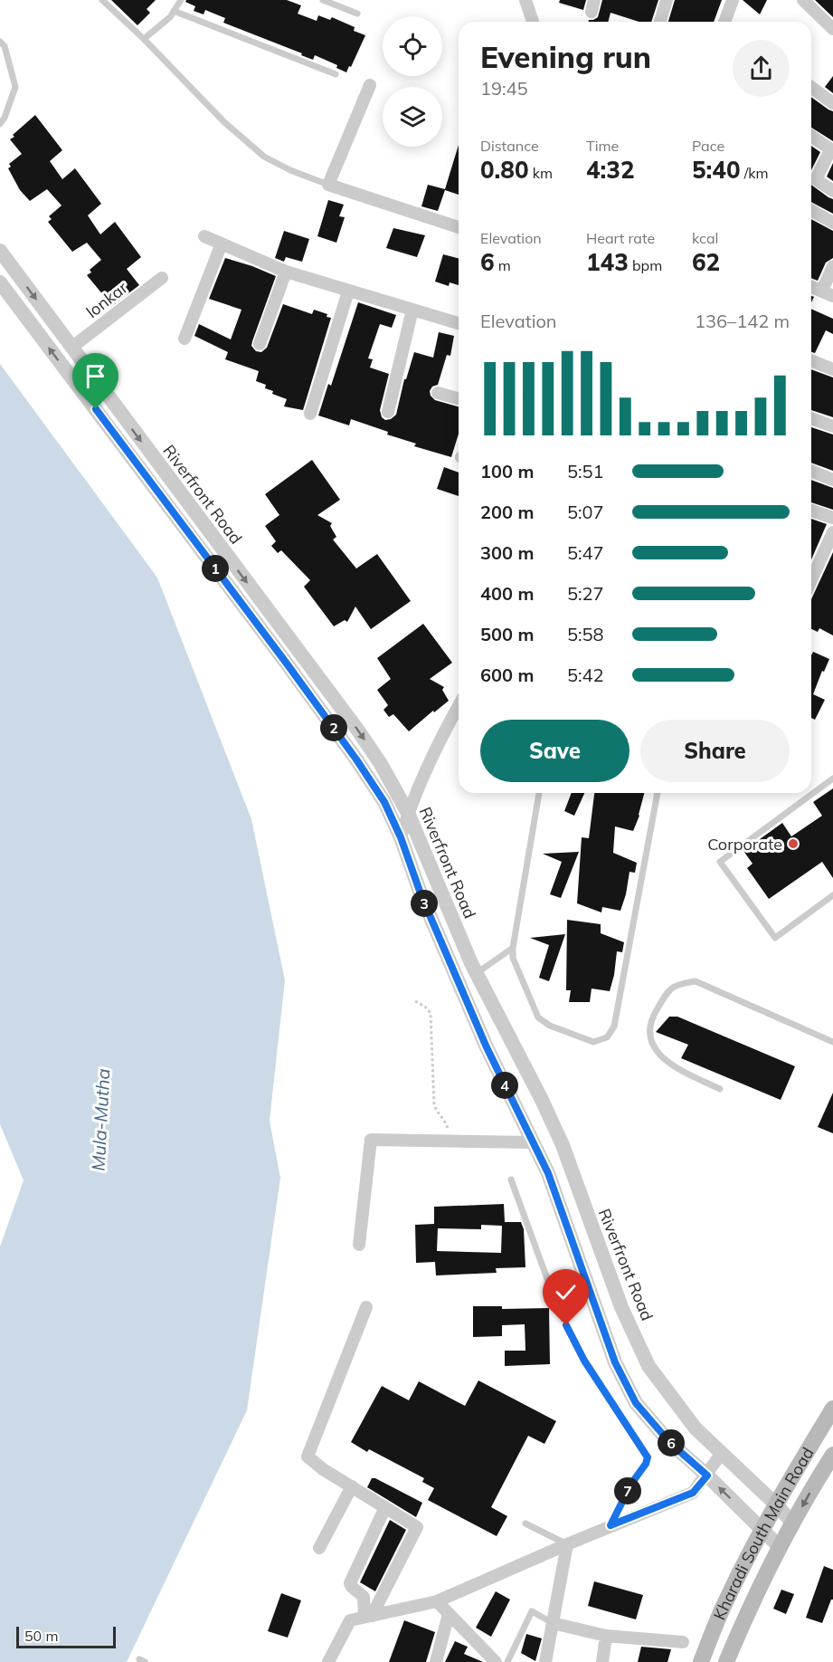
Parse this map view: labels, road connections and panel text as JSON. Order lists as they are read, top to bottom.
{
  "streets": {
    "main road": ["Kharadi South Main Road"],
    "street": ["lonkar", "Riverfront Road"]
  },
  "crossings": [
    ["lonkar", "Riverfront Road"],
    ["Riverfront Road", "Kharadi South Main Road"]
  ],
  "water": ["Mula-Mutha"],
  "places": ["Corporate"],
  "scale_bar": "50 m",
  "page": {
    "heading": ["Evening run", "19:45"],
    "stats": [
      ["Distance", "0.80 km"],
      ["Time", "4:32"],
      ["Pace", "5:40 /km"],
      ["Elevation", "6 m"],
      ["Heart rate", "143 bpm"],
      ["kcal", "62"]
    ],
    "chart": ["Elevation", "136–142 m"],
    "list": [
      {
        "name": "100 m",
        "note": "5:51"
      },
      {
        "name": "200 m",
        "note": "5:07"
      },
      {
        "name": "300 m",
        "note": "5:47"
      },
      {
        "name": "400 m",
        "note": "5:27"
      },
      {
        "name": "500 m",
        "note": "5:58"
      },
      {
        "name": "600 m",
        "note": "5:42"
      }
    ],
    "pins": [
      "1",
      "2",
      "3",
      "4",
      "6",
      "7"
    ],
    "buttons": ["Save", "Share"],
    "scale": "50 m"
  }
}
